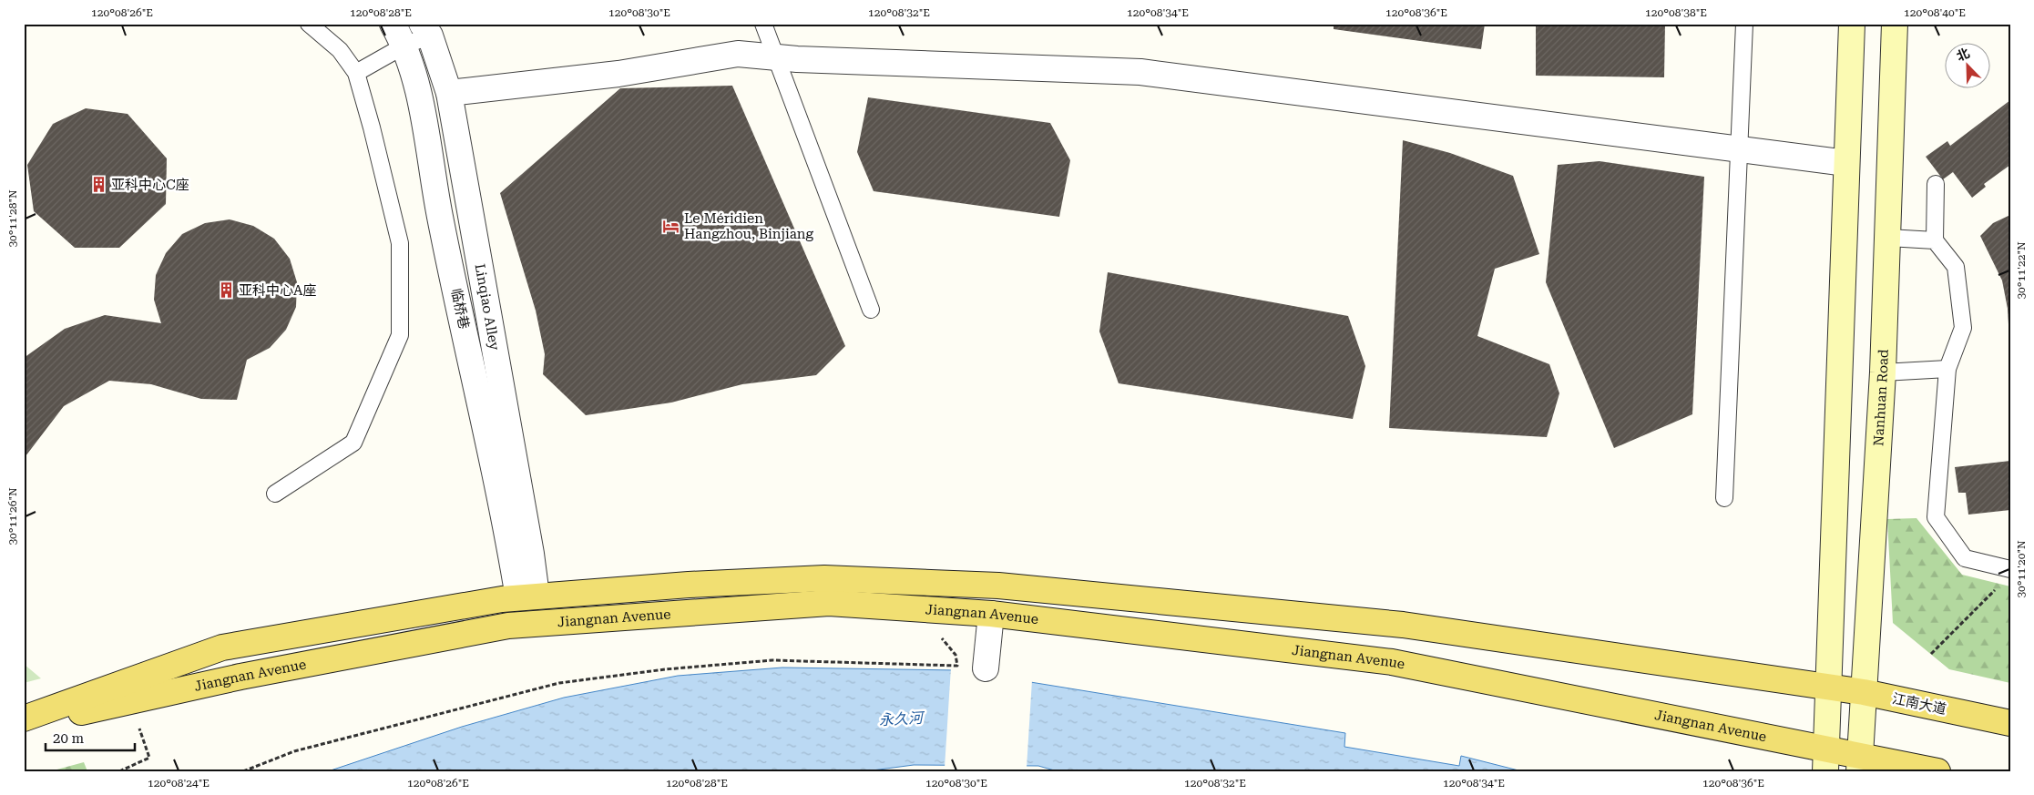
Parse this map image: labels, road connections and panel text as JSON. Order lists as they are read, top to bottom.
{
  "streets": {
    "main road": ["Nanhuan Road", "Jiangnan Avenue", "江南大道"],
    "street": ["Linqiao Alley", "临桥巷"]
  },
  "crossings": [
    ["Linqiao Alley", "临桥巷"],
    ["Linqiao Alley", "Jiangnan Avenue"],
    ["临桥巷", "Jiangnan Avenue"],
    ["Nanhuan Road", "Jiangnan Avenue"],
    ["Nanhuan Road", "江南大道"],
    ["Jiangnan Avenue", "江南大道"]
  ],
  "water": ["永久河"],
  "places": {
    "building": ["亚科中心C座", "亚科中心A座"],
    "hotel": ["Le Méridien Hangzhou, Binjiang"]
  },
  "scale_bar": "20 m",
  "north": "top left",
  "coordinates": [
    "120°08'26\"E",
    "120°08'28\"E",
    "120°08'30\"E",
    "120°08'32\"E",
    "120°08'34\"E",
    "120°08'36\"E",
    "120°08'38\"E",
    "120°08'40\"E",
    "30°11'28\"N",
    "30°11'22\"N",
    "30°11'26\"N",
    "30°11'20\"N",
    "120°08'24\"E"
  ]
}
